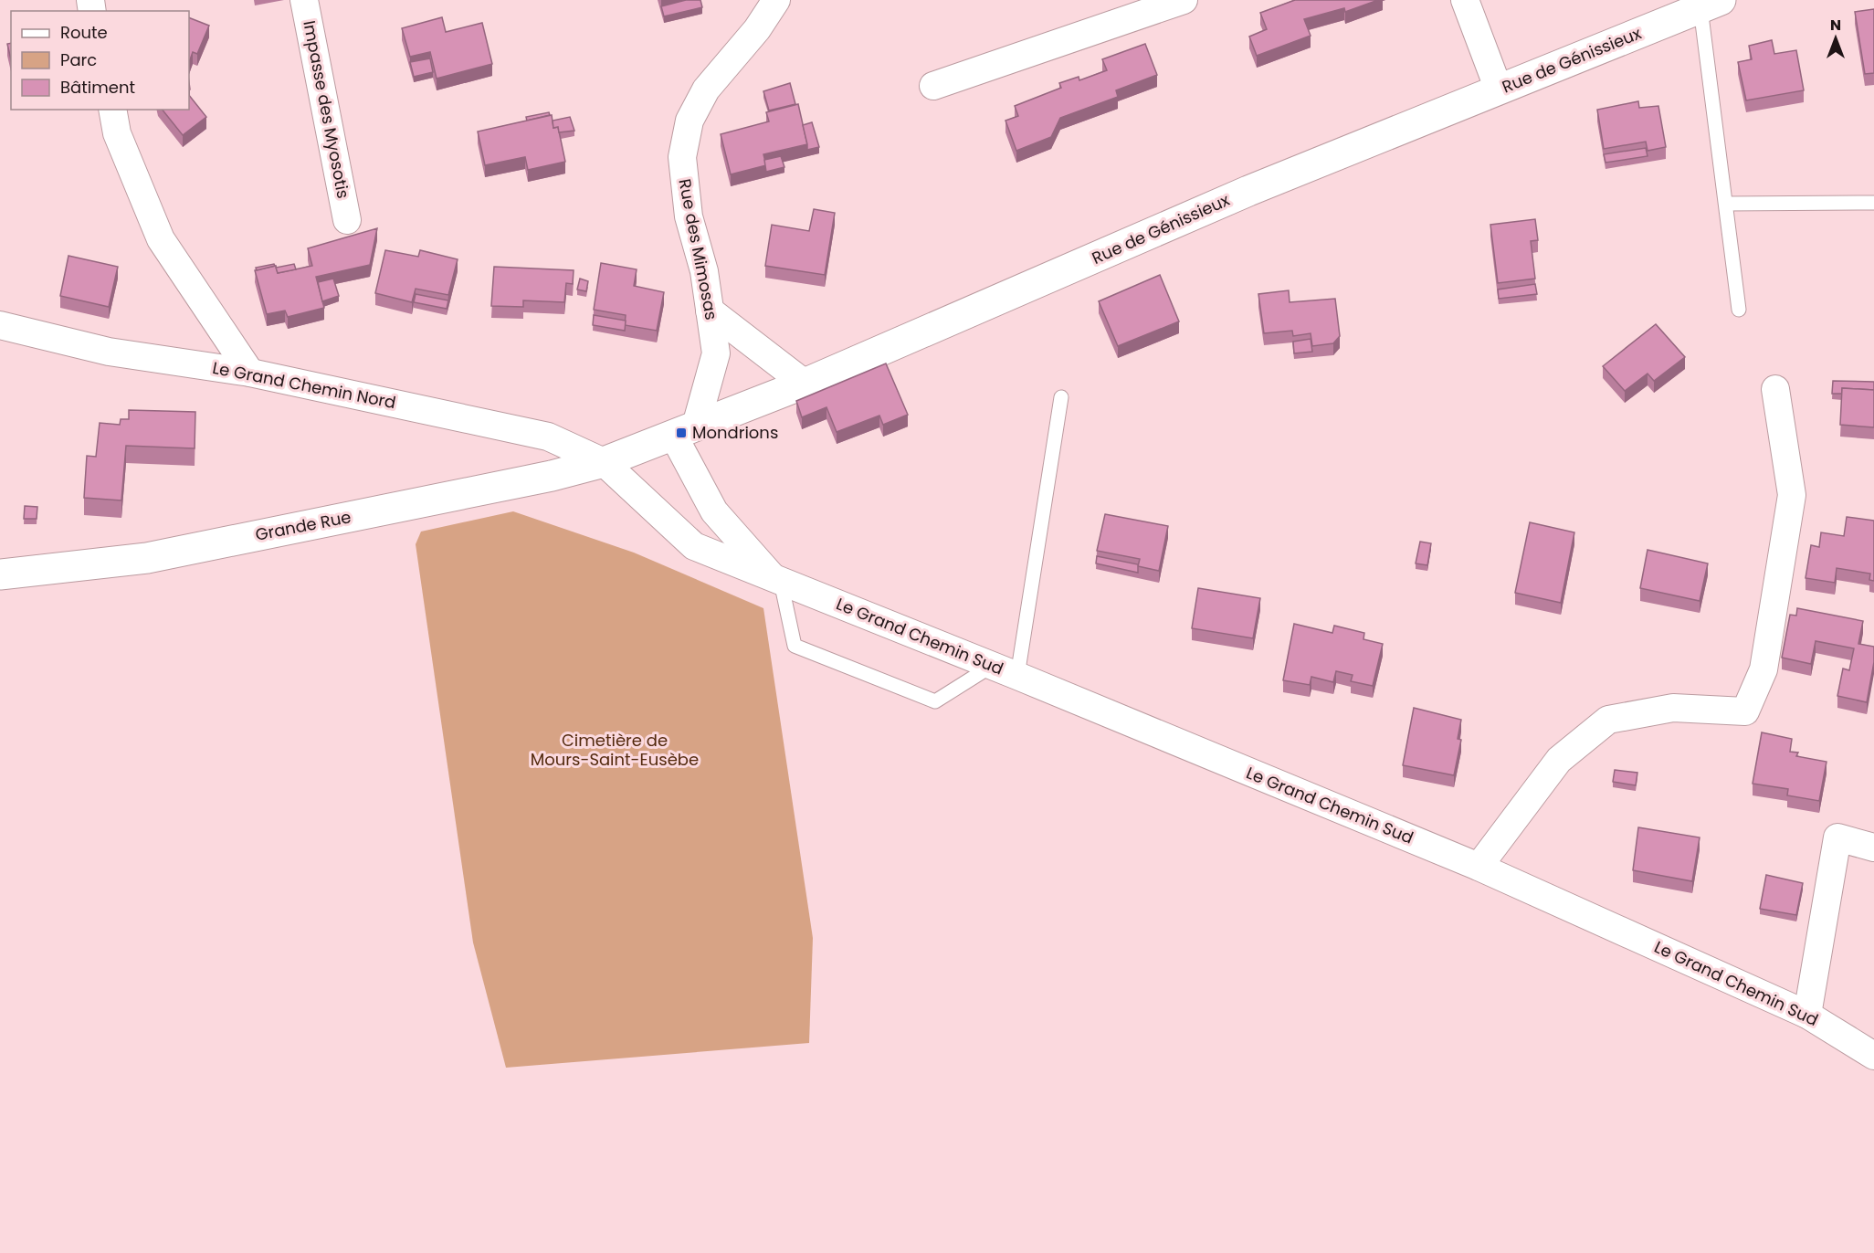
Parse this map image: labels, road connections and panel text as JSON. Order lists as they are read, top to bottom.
{
  "streets": {
    "street": [
      "Rue de Génissieux",
      "Impasse des Myosotis",
      "Rue des Mimosas",
      "Le Grand Chemin Nord",
      "Grande Rue",
      "Le Grand Chemin Sud"
    ]
  },
  "crossings": [
    ["Rue de Génissieux", "Rue des Mimosas"],
    ["Rue de Génissieux", "Le Grand Chemin Nord"],
    ["Rue de Génissieux", "Grande Rue"],
    ["Le Grand Chemin Nord", "Grande Rue"],
    ["Le Grand Chemin Nord", "Le Grand Chemin Sud"]
  ],
  "parks": ["Cimetière de Mours-Saint-Eusèbe"],
  "places": {
    "transit": ["Mondrions"]
  },
  "legend": ["Route", "Parc", "Bâtiment"],
  "north": "top"
}
